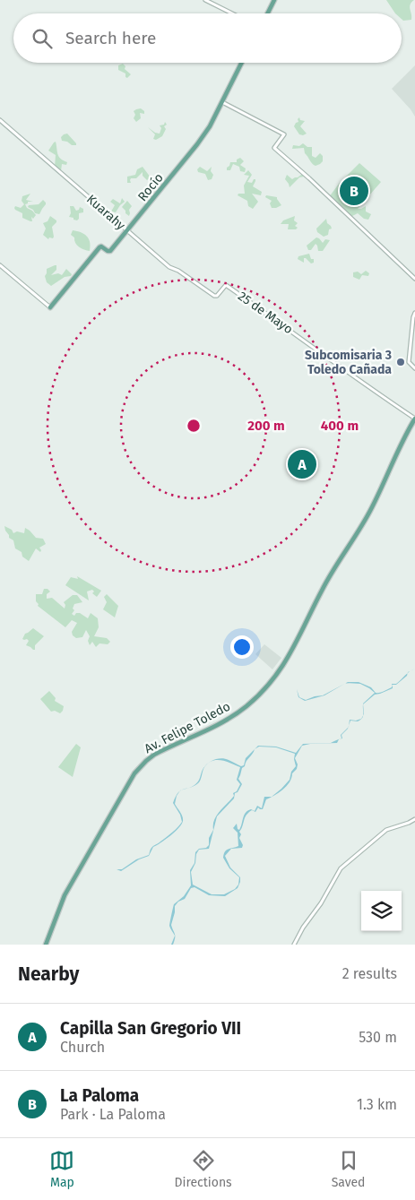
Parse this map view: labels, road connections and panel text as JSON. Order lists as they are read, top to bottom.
{
  "streets": {
    "main road": ["Rocío", "Av. Felipe Toledo"],
    "street": ["Kuarahy", "25 de Mayo"]
  },
  "crossings": [
    ["Rocío", "Kuarahy"],
    ["Kuarahy", "25 de Mayo"],
    ["25 de Mayo", "Av. Felipe Toledo"]
  ],
  "places": ["Subcomisaria 3 Toledo Cañada"],
  "page": {
    "search": "Search here",
    "pins": ["B", "A"],
    "heading": ["Nearby", "2 results"],
    "list": [
      {
        "mark": "A",
        "name": "Capilla San Gregorio VII",
        "note": "Church",
        "value": "530 m"
      },
      {
        "mark": "B",
        "name": "La Paloma",
        "note": "Park · La Paloma",
        "value": "1.3 km"
      }
    ],
    "nav": ["Map", "Directions", "Saved"]
  },
  "rings": ["200 m", "400 m"]
}
